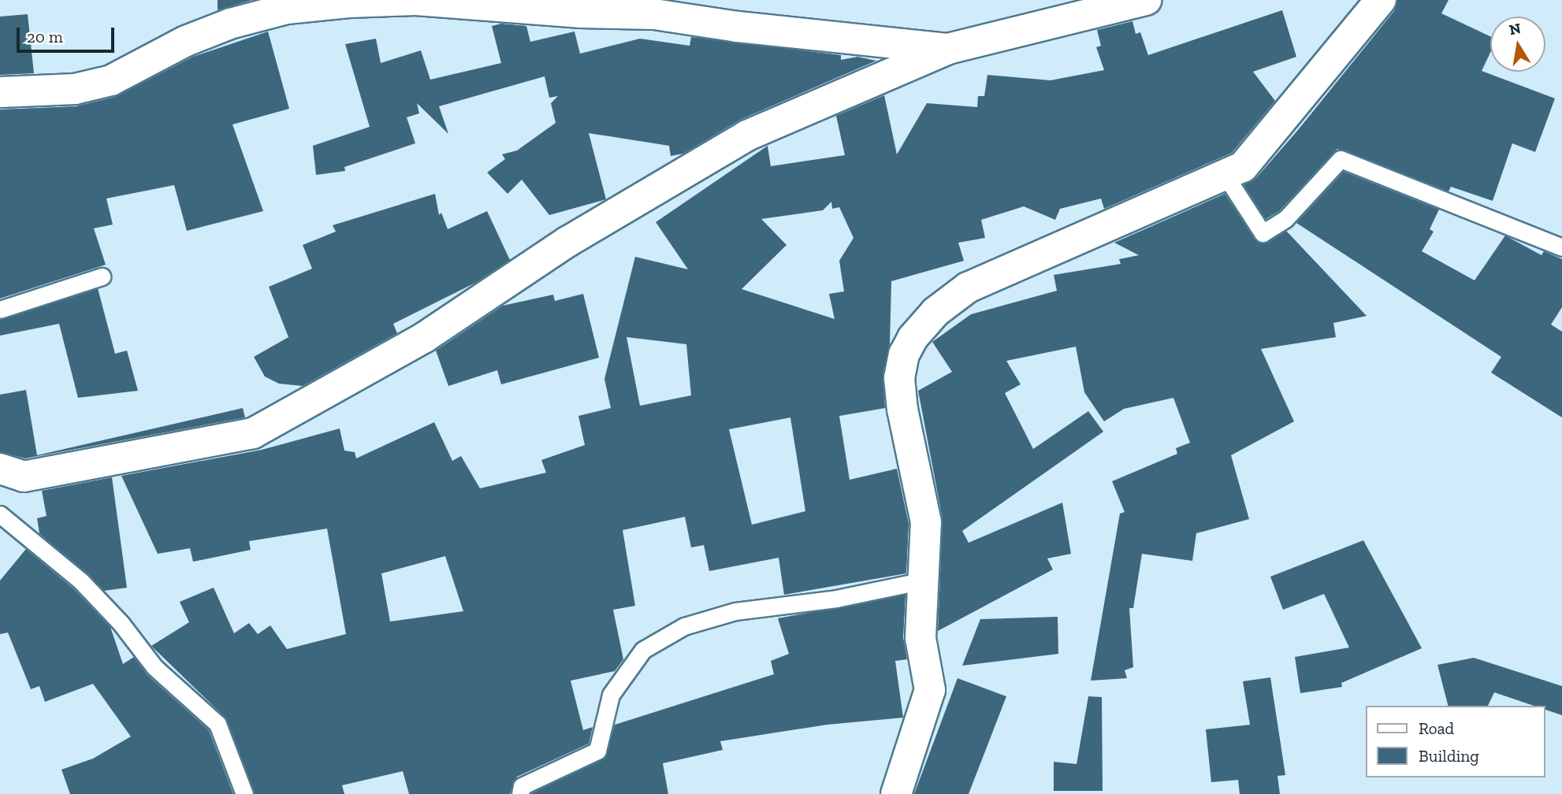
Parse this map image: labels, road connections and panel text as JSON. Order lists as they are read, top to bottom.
{
  "legend": ["Road", "Building"],
  "scale_bar": "20 m",
  "north": "top"
}
